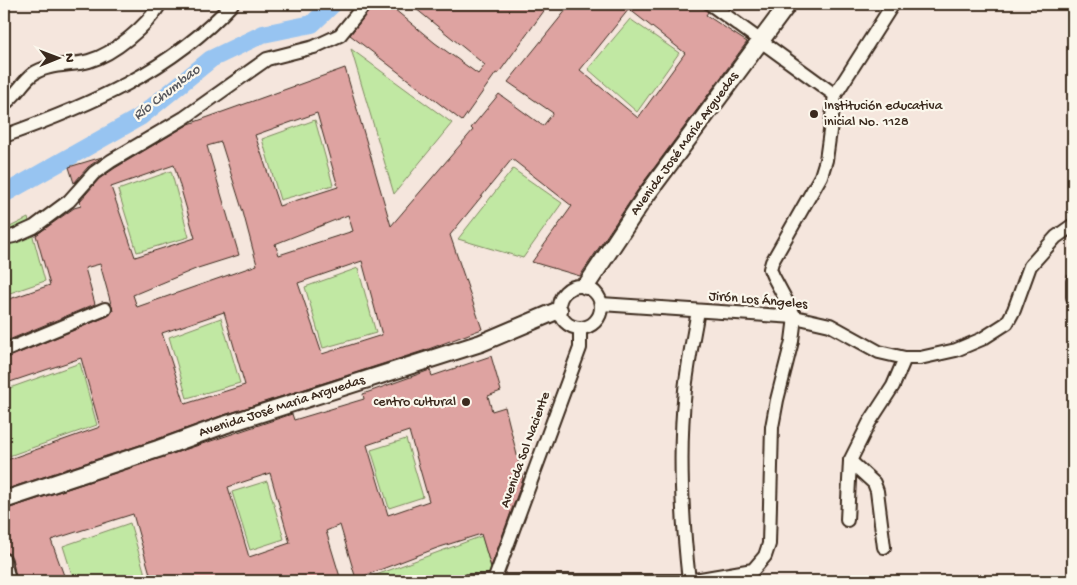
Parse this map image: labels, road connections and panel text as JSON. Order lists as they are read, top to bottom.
{
  "streets": {
    "main road": ["Avenida José Maria Arguedas"],
    "street": ["Jirón Los Ángeles", "Avenida Sol Naciente"]
  },
  "crossings": [
    ["Avenida José Maria Arguedas", "Jirón Los Ángeles"],
    ["Avenida José Maria Arguedas", "Avenida Sol Naciente"],
    ["Jirón Los Ángeles", "Avenida Sol Naciente"]
  ],
  "water": ["Río Chumbao"],
  "places": ["Institución educativa inicial No. 1128", "centro cultural"],
  "north": "right"
}
